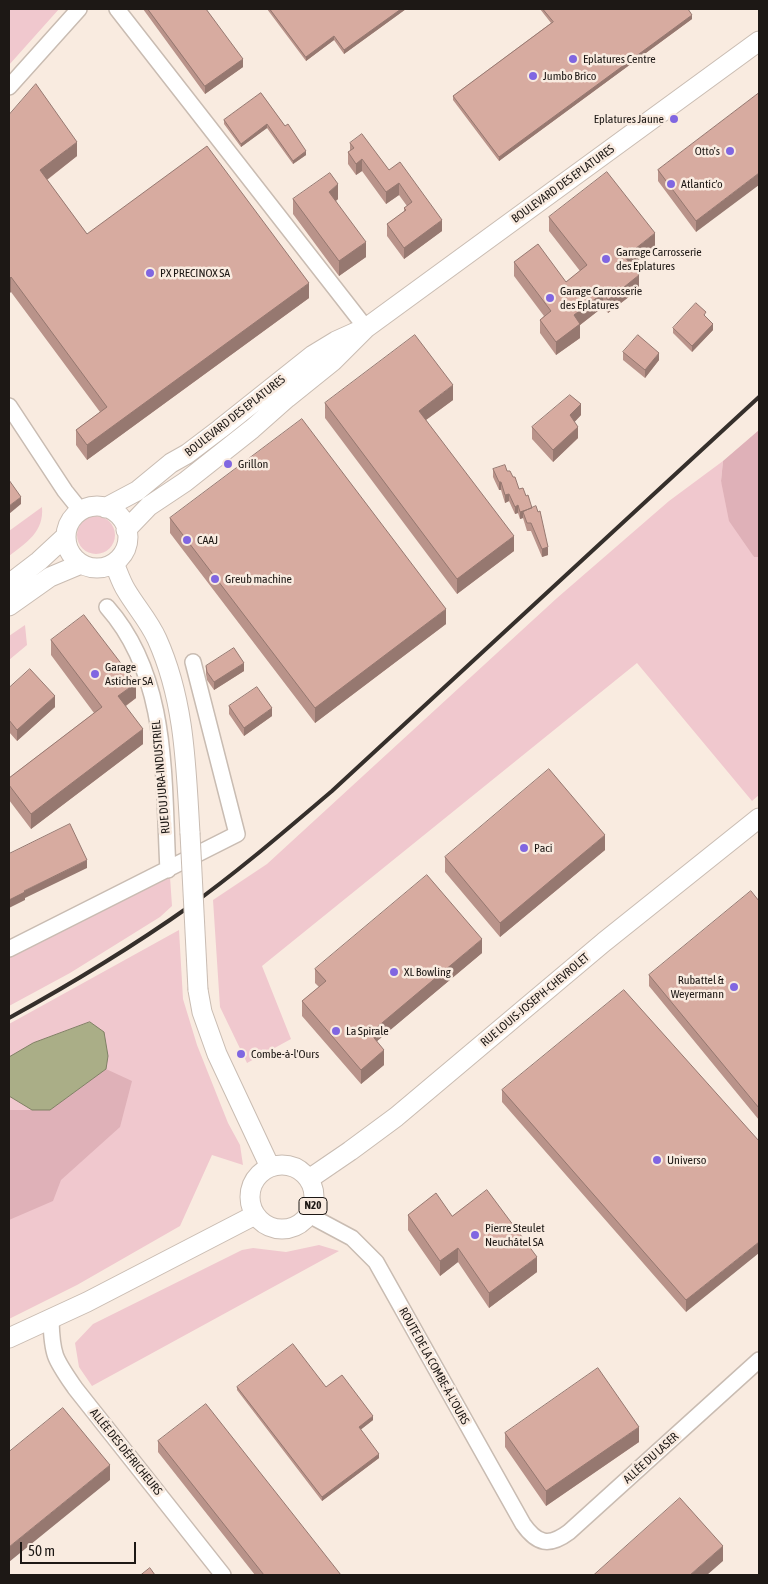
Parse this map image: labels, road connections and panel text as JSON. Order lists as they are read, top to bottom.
{
  "streets": {
    "main road": ["BOULEVARD DES EPLATURES", "RUE LOUIS-JOSEPH-CHEVROLET", "N20"],
    "street": [
      "RUE DU JURA-INDUSTRIEL",
      "ROUTE DE LA COMBE-À-L'OURS",
      "ALLÉE DES DÉFRICHEURS",
      "ALLÉE DU LASER"
    ]
  },
  "crossings": [
    ["RUE LOUIS-JOSEPH-CHEVROLET", "N20"],
    ["RUE LOUIS-JOSEPH-CHEVROLET", "ROUTE DE LA COMBE-À-L'OURS"],
    ["N20", "ROUTE DE LA COMBE-À-L'OURS"],
    ["ROUTE DE LA COMBE-À-L'OURS", "ALLÉE DU LASER"]
  ],
  "places": [
    "Eplatures Centre",
    "Jumbo Brico",
    "Eplatures Jaune",
    "Otto's",
    "Atlantic'o",
    "Garrage Carrosserie des Eplatures",
    "PX PRECINOX SA",
    "Garage Carrosserie des Eplatures",
    "Grillon",
    "CAAJ",
    "Greub machine",
    "Garage Asticher SA",
    "Paci",
    "XL Bowling",
    "Rubattel & Weyermann",
    "La Spirale",
    "Combe-à-l'Ours",
    "Universo",
    "Pierre Steulet Neuchâtel SA"
  ],
  "scale_bar": "50 m"
}
